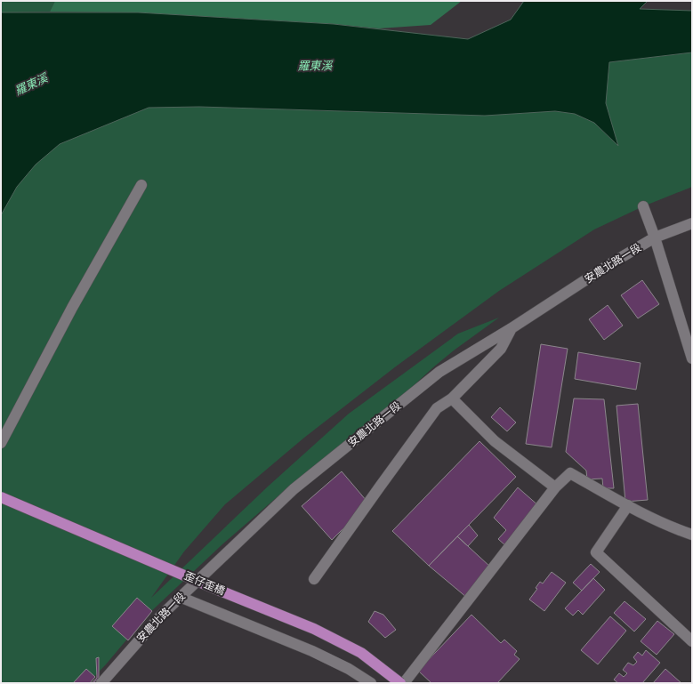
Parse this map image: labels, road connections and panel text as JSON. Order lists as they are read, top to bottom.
{
  "streets": {
    "main road": ["歪仔歪橋"],
    "street": ["安農北路一段"]
  },
  "water": ["羅東溪"]
}
